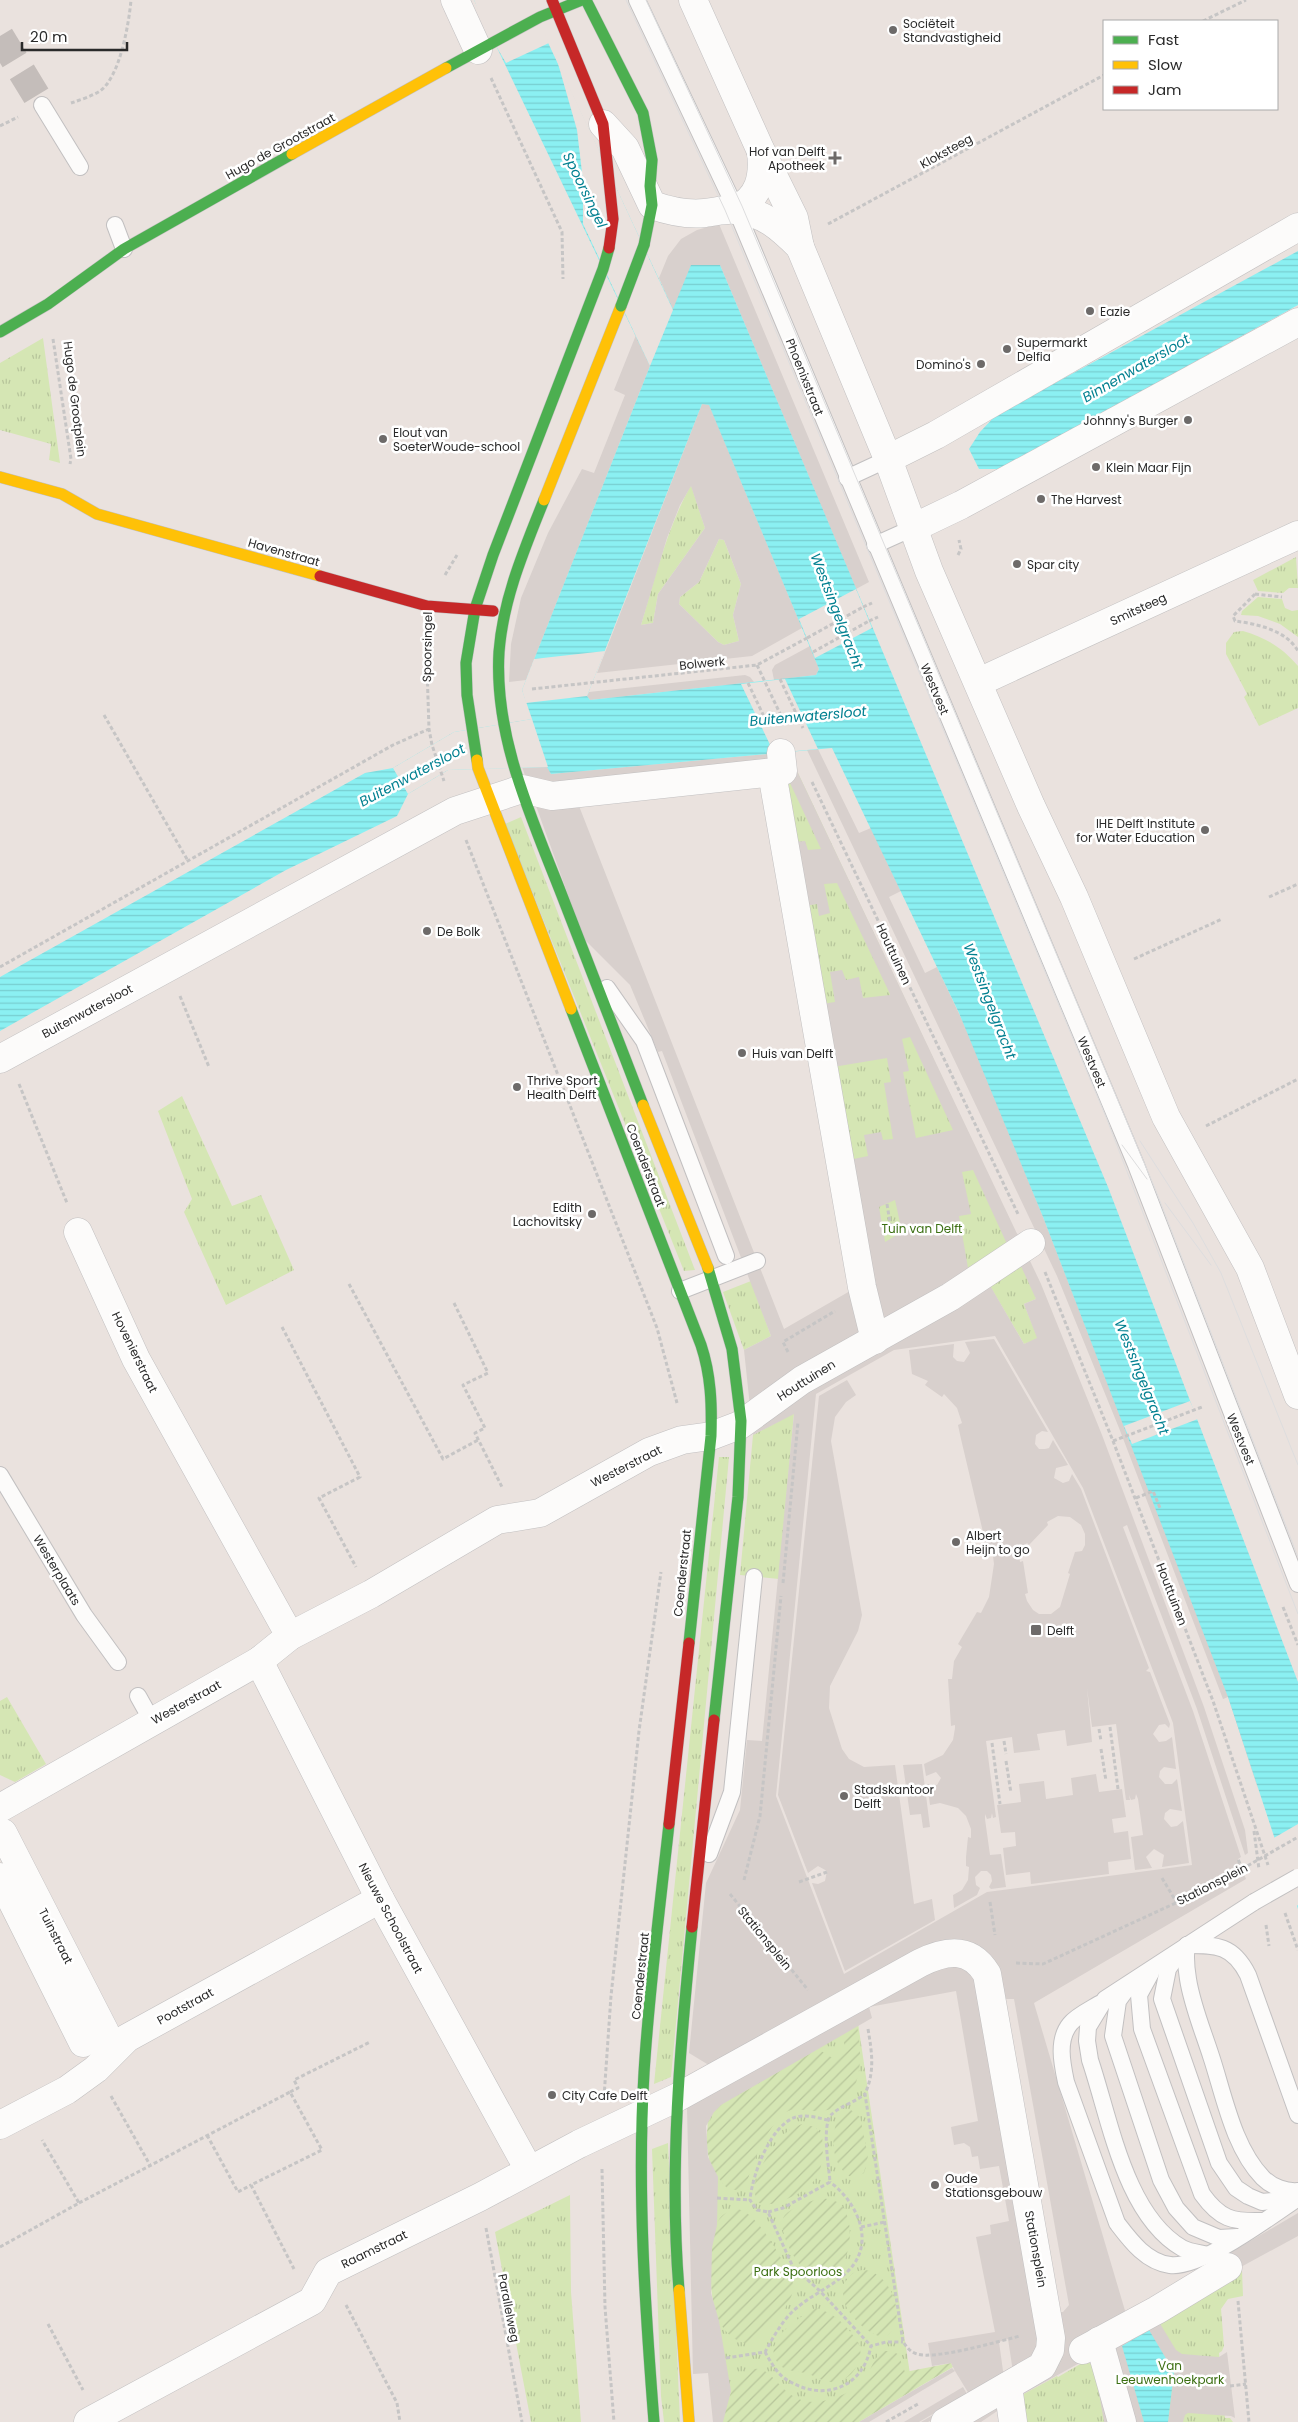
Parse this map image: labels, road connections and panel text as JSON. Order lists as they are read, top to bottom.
{
  "streets": {
    "street": [
      "Hugo de Grootstraat",
      "Havenstraat",
      "Smitsteeg",
      "Houttuinen",
      "Buitenwatersloot",
      "Coenderstraat",
      "Hovenierstraat",
      "Westerstraat",
      "Stationsplein",
      "Nieuwe Schoolstraat",
      "Tuinstraat",
      "Pootstraat",
      "Raamstraat"
    ],
    "lane": ["Phoenixstraat", "Westvest", "Westerplaats"],
    "path": [
      "Kloksteeg",
      "Hugo de Grootplein",
      "Spoorsingel",
      "Bolwerk",
      "Parallelweg"
    ]
  },
  "crossings": [
    ["Hugo de Grootstraat", "Hugo de Grootplein"],
    ["Phoenixstraat", "Westvest"],
    ["Hugo de Grootplein", "Havenstraat"],
    ["Havenstraat", "Spoorsingel"],
    ["Havenstraat", "Coenderstraat"],
    ["Houttuinen", "Coenderstraat"],
    ["Houttuinen", "Westerstraat"],
    ["Buitenwatersloot", "Coenderstraat"],
    ["Coenderstraat", "Westerstraat"],
    ["Coenderstraat", "Raamstraat"],
    ["Hovenierstraat", "Westerstraat"],
    ["Westerstraat", "Nieuwe Schoolstraat"],
    ["Nieuwe Schoolstraat", "Pootstraat"],
    ["Nieuwe Schoolstraat", "Raamstraat"],
    ["Tuinstraat", "Pootstraat"],
    ["Raamstraat", "Parallelweg"]
  ],
  "water": [
    "Spoorsingel",
    "Binnenwatersloot",
    "Westsingelgracht",
    "Buitenwatersloot"
  ],
  "parks": ["Tuin van Delft", "Park Spoorloos", "Van Leeuwenhoekpark"],
  "places": {
    "other": [
      "Sociëteit Standvastigheid",
      "Eazie",
      "Supermarkt Delfia",
      "Domino's",
      "Johnny's Burger",
      "Elout van SoeterWoude-school",
      "Klein Maar Fijn",
      "The Harvest",
      "Spar city",
      "IHE Delft Institute for Water Education",
      "De Bolk",
      "Huis van Delft",
      "Thrive Sport Health Delft",
      "Edith Lachovitsky",
      "Albert Heijn to go",
      "Stadskantoor Delft",
      "City Cafe Delft",
      "Oude Stationsgebouw"
    ],
    "health": ["Hof van Delft Apotheek"],
    "transit": ["Delft"]
  },
  "legend": ["Fast", "Slow", "Jam"],
  "scale_bar": "20 m"
}
